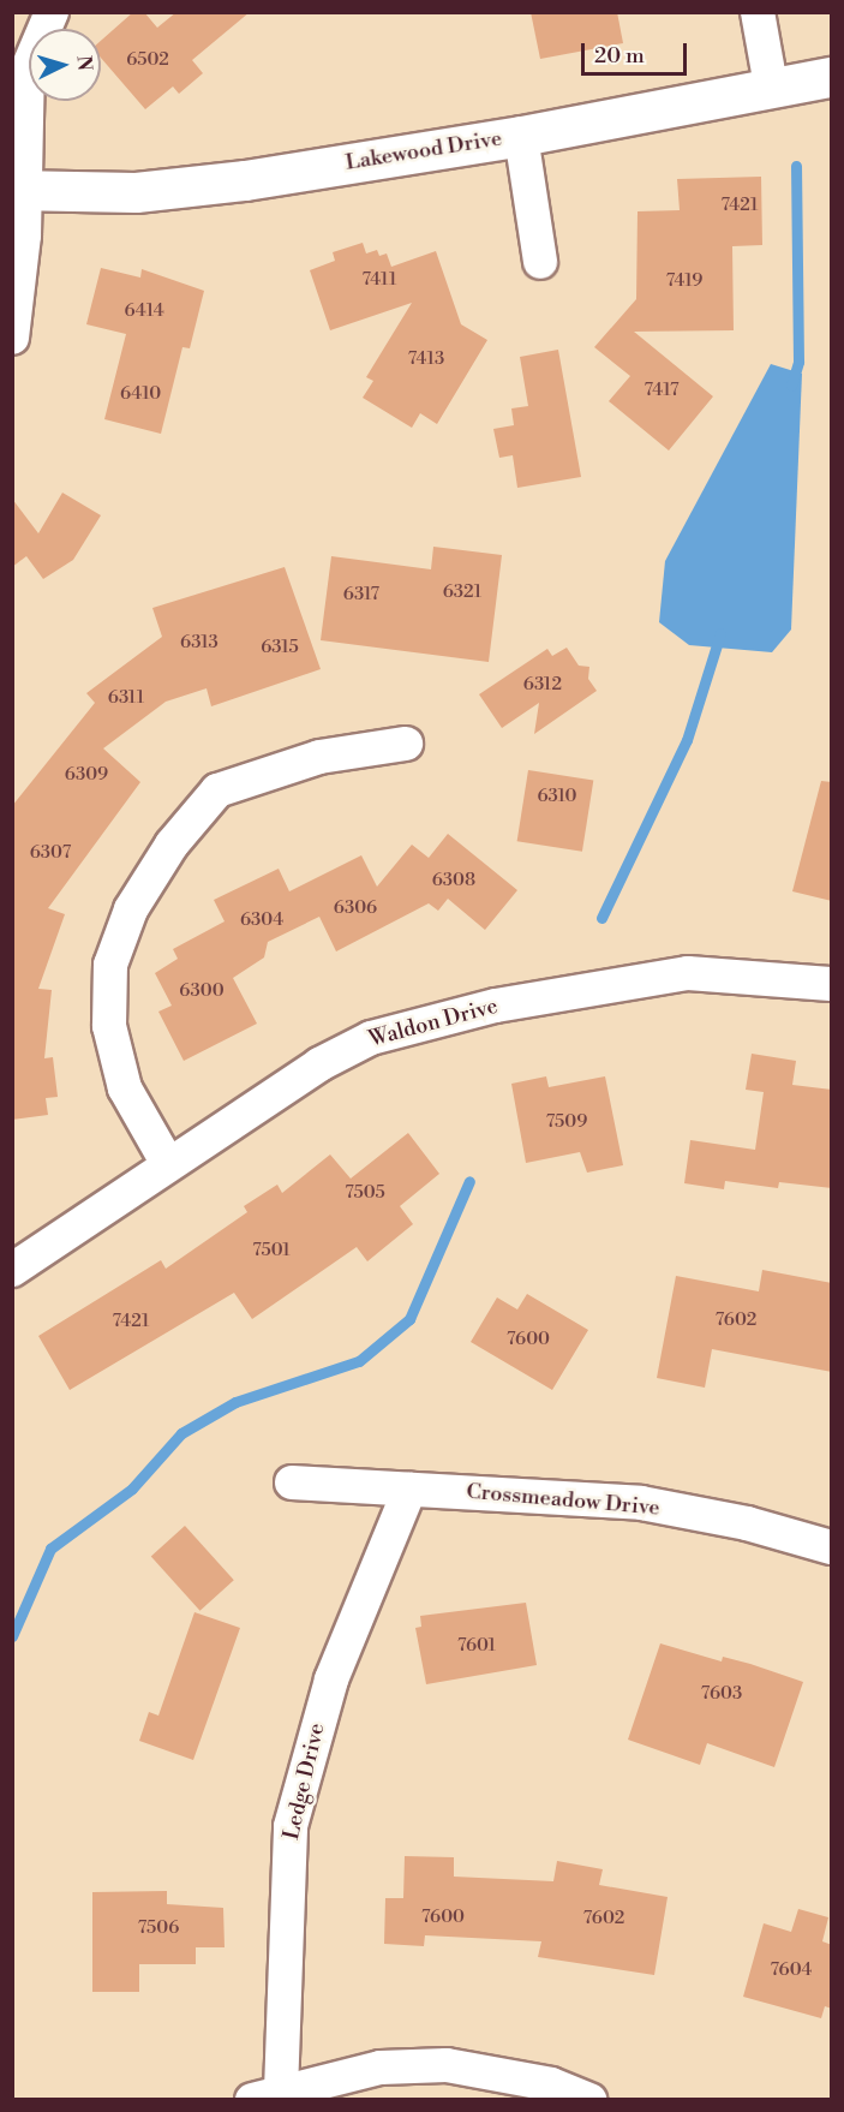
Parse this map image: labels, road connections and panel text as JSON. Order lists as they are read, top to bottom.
{
  "streets": {
    "street": [
      "Lakewood Drive",
      "Waldon Drive",
      "Crossmeadow Drive",
      "Ledge Drive"
    ]
  },
  "crossings": [
    ["Crossmeadow Drive", "Ledge Drive"]
  ],
  "house_numbers": [
    "6502",
    "7421",
    "7411",
    "7419",
    "6414",
    "7413",
    "7417",
    "6410",
    "6321",
    "6317",
    "6313",
    "6315",
    "6312",
    "6311",
    "6309",
    "6310",
    "6307",
    "6308",
    "6306",
    "6304",
    "6300",
    "7509",
    "7505",
    "7501",
    "7602",
    "7421",
    "7600",
    "7601",
    "7603",
    "7600",
    "7602",
    "7506",
    "7604"
  ],
  "scale_bar": "20 m",
  "north": "right"
}
